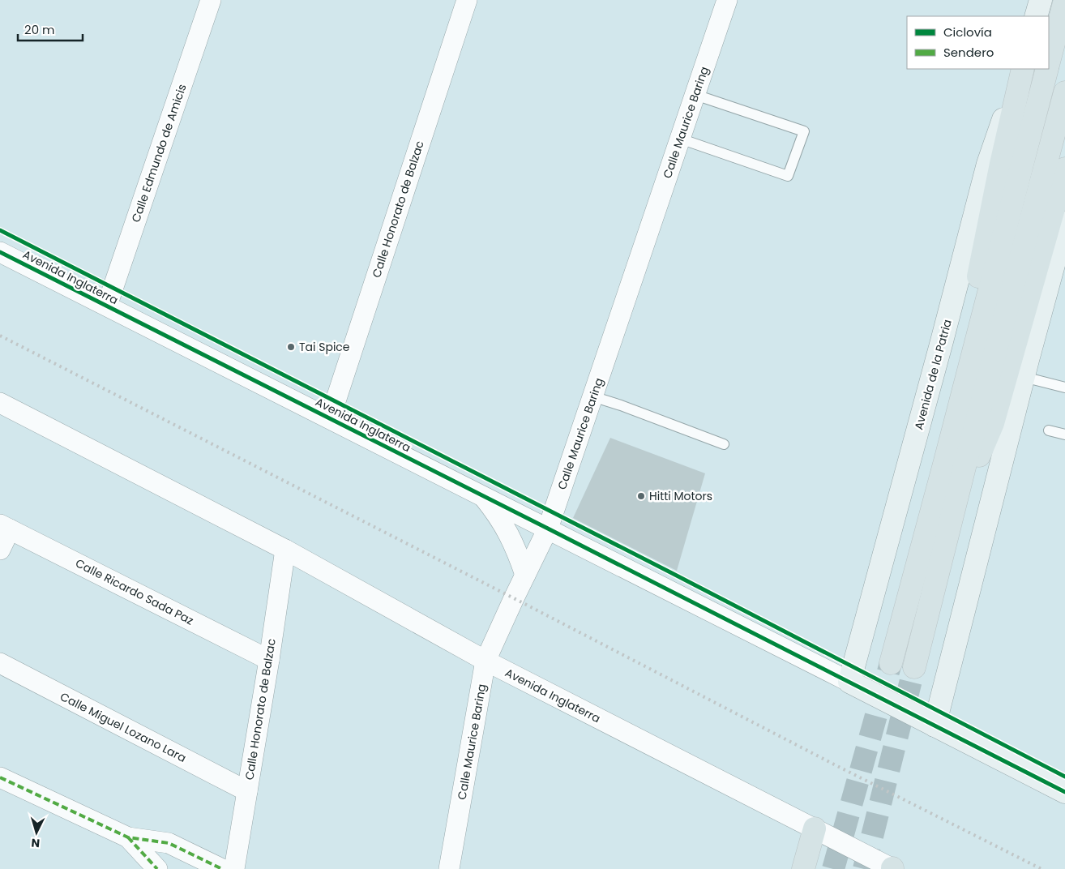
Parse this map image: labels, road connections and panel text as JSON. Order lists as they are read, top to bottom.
{
  "streets": {
    "street": [
      "Calle Maurice Baring",
      "Calle Edmundo de Amicis",
      "Calle Honorato de Balzac",
      "Avenida Inglaterra",
      "Avenida de la Patria",
      "Calle Ricardo Sada Paz",
      "Calle Miguel Lozano Lara"
    ]
  },
  "crossings": [
    ["Calle Maurice Baring", "Avenida Inglaterra"],
    ["Calle Edmundo de Amicis", "Avenida Inglaterra"],
    ["Calle Honorato de Balzac", "Avenida Inglaterra"],
    ["Calle Honorato de Balzac", "Calle Ricardo Sada Paz"],
    ["Calle Honorato de Balzac", "Calle Miguel Lozano Lara"],
    ["Avenida Inglaterra", "Avenida de la Patria"]
  ],
  "places": ["Tai Spice", "Hitti Motors"],
  "legend": ["Ciclovía", "Sendero"],
  "scale_bar": "20 m",
  "north": "bottom"
}
